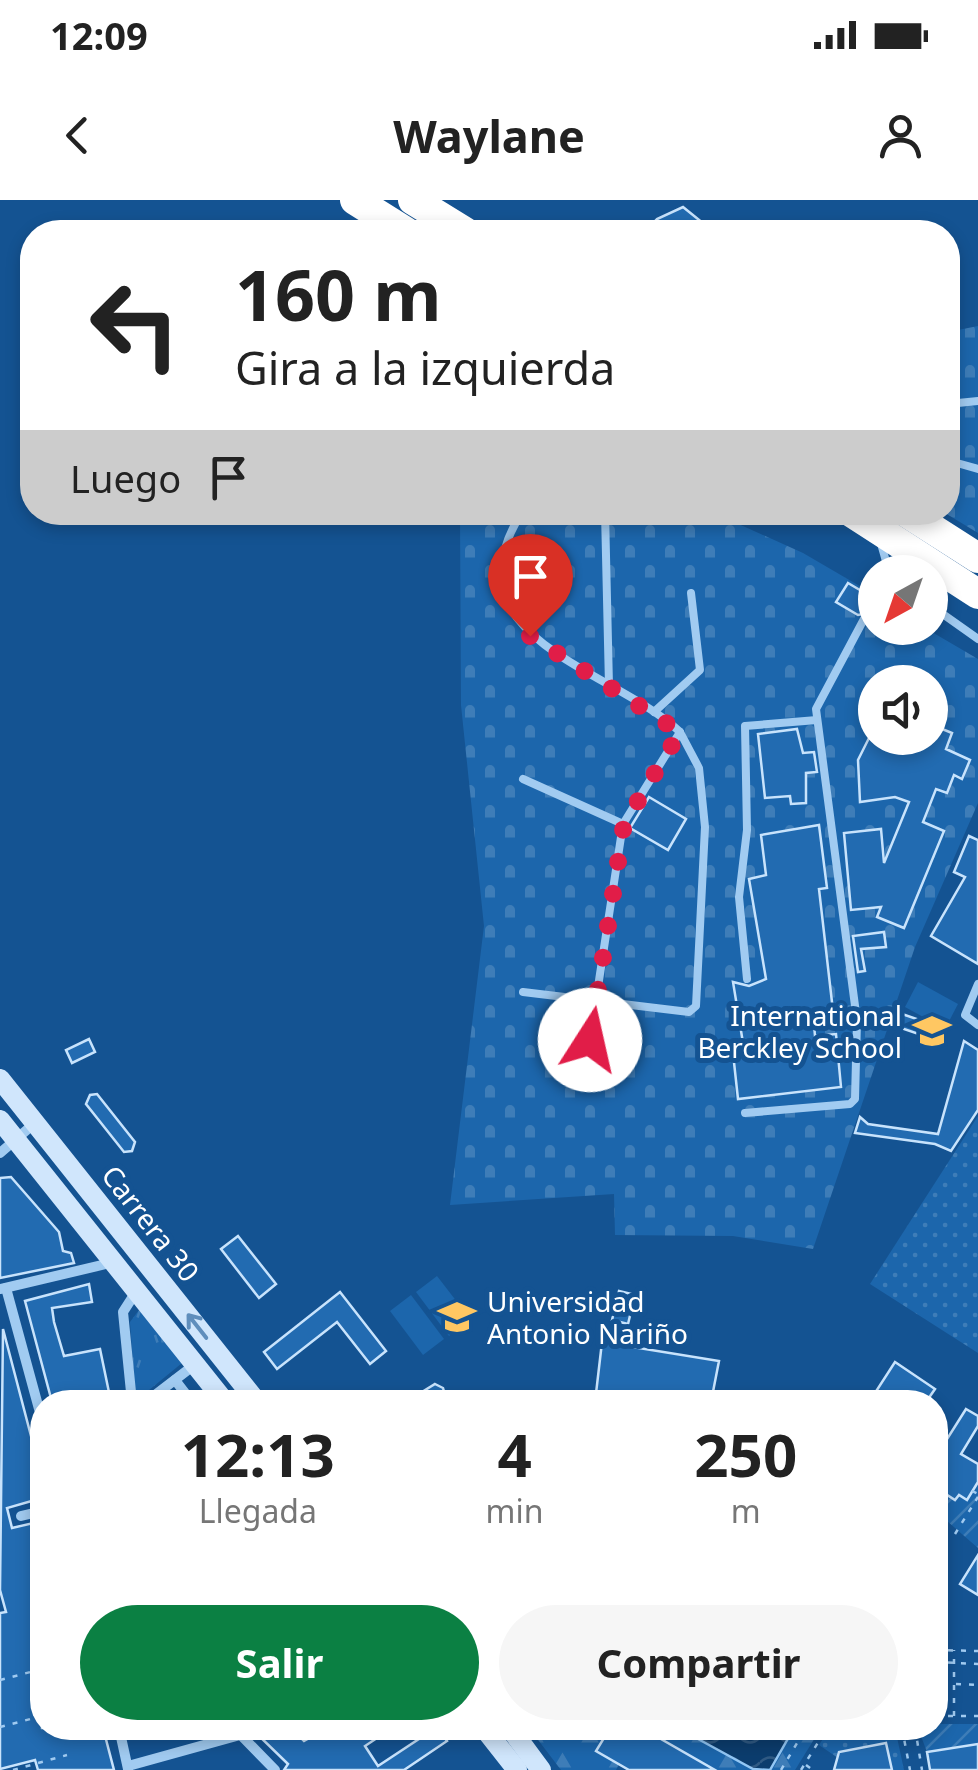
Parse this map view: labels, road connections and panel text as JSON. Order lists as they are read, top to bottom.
{
  "streets": {
    "main road": ["Carrera 30"]
  },
  "places": {
    "school or university": ["International Berckley School", "Universidad Antonio Nariño"]
  },
  "north": "bottom left",
  "page": {
    "status": "12:09",
    "header": "Waylane",
    "turn": ["160 m", "Gira a la izquierda"],
    "then": "Luego",
    "eta": [
      "12:13",
      "Llegada",
      "4",
      "min",
      "250",
      "m"
    ],
    "buttons": ["Salir", "Compartir"]
  }
}
